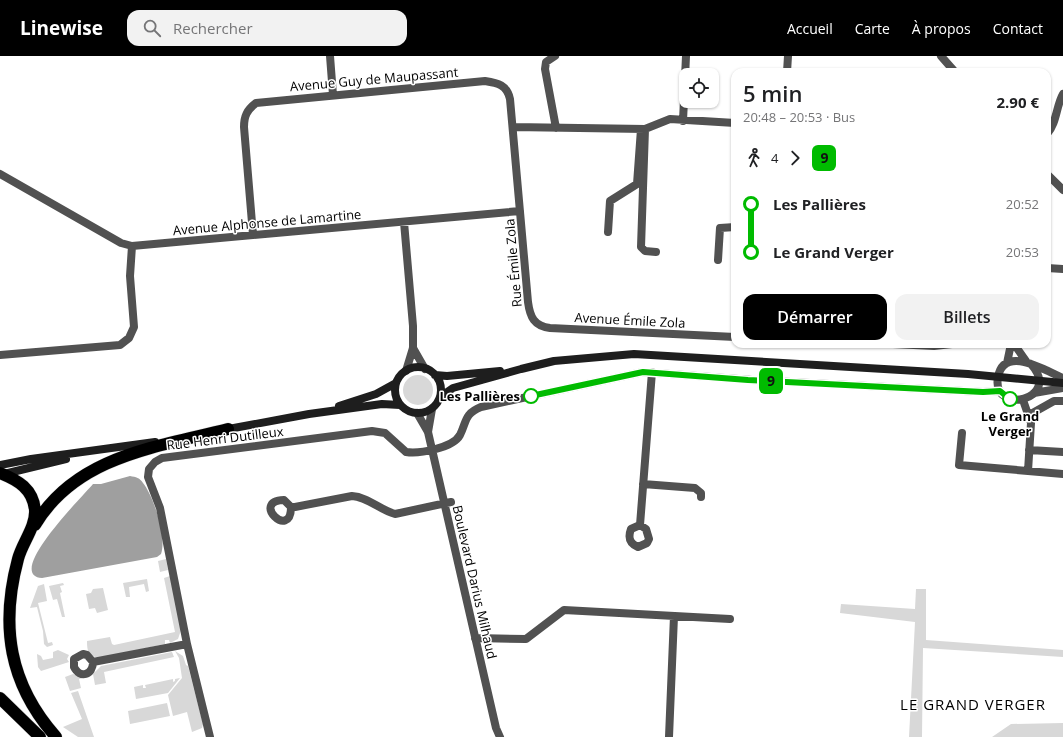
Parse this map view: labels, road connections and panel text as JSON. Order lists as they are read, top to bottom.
{
  "streets": {
    "street": [
      "Avenue Guy de Maupassant",
      "Avenue Alphonse de Lamartine",
      "Rue Émile Zola",
      "Avenue Émile Zola",
      "Rue Henri Dutilleux",
      "Boulevard Darius Milhaud"
    ]
  },
  "crossings": [
    ["Avenue Guy de Maupassant", "Avenue Alphonse de Lamartine"],
    ["Avenue Guy de Maupassant", "Rue Émile Zola"],
    ["Rue Émile Zola", "Avenue Émile Zola"],
    ["Rue Henri Dutilleux", "Boulevard Darius Milhaud"]
  ],
  "districts": ["LE GRAND VERGER"],
  "places": ["Les Pallières", "Le Grand Verger"],
  "lines": ["bus line 9"],
  "page": {
    "header": "Linewise",
    "search": "Rechercher",
    "nav": [
      "Accueil",
      "Carte",
      "À propos",
      "Contact"
    ],
    "on_map": "9",
    "heading": ["5 min", "20:48 – 20:53 · Bus", "2.90 €"],
    "legs": ["4", "9"],
    "list": [
      {
        "name": "Les Pallières",
        "value": "20:52"
      },
      {
        "name": "Le Grand Verger",
        "value": "20:53"
      }
    ],
    "buttons": ["Démarrer", "Billets"]
  }
}
